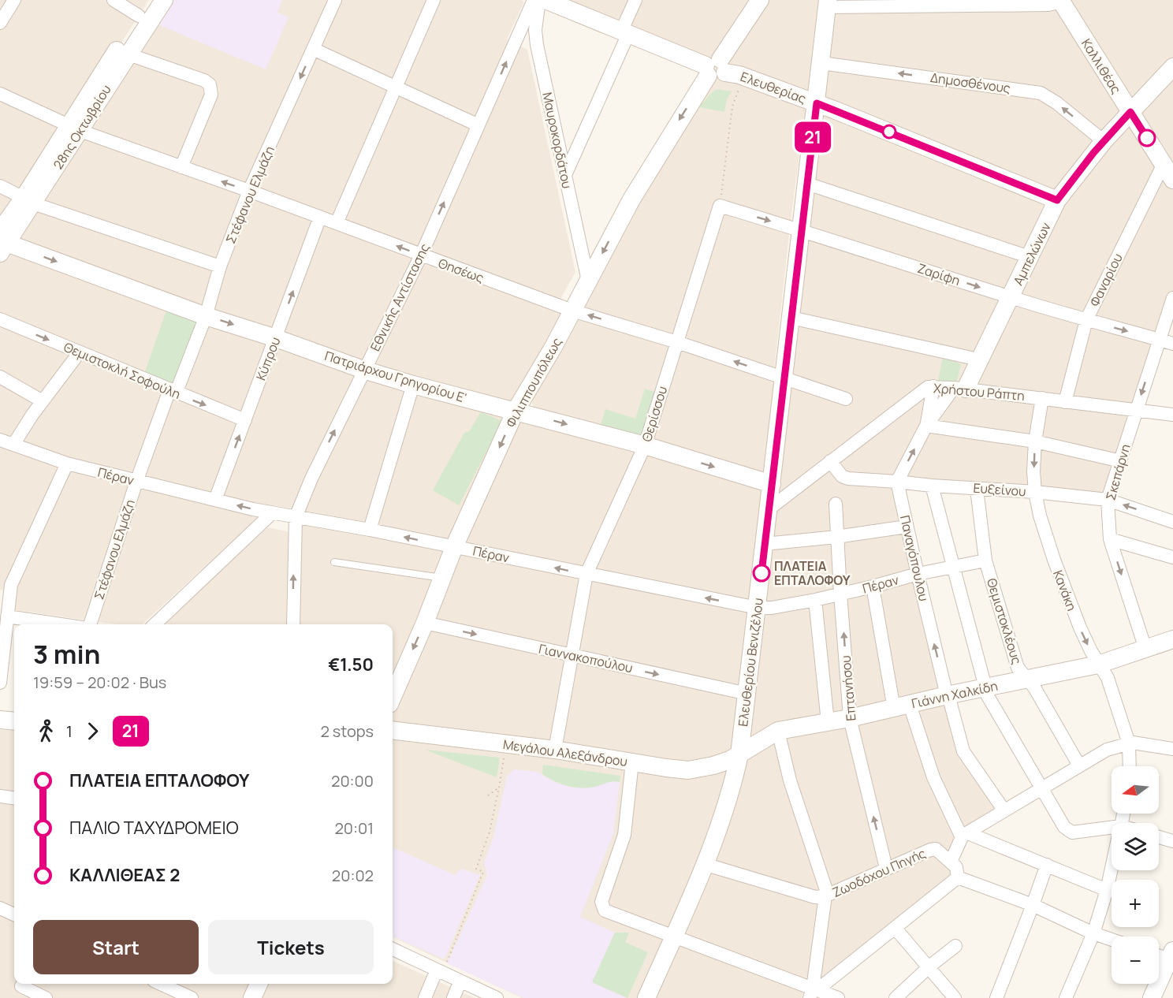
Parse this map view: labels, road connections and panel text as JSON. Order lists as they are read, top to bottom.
{
  "streets": {
    "main road": [
      "Καλλιθέας",
      "Ελευθερίας",
      "28ης Οκτωβρίου",
      "Αμπελώνων",
      "Πατριάρχου Γρηγορίου Ε'",
      "Φιλιππουπόλεως",
      "Ελευθερίου Βενιζέλου",
      "Γιάννη Χαλκίδη",
      "Μεγάλου Αλεξάνδρου"
    ],
    "street": [
      "Δημοσθένους",
      "Μαυροκορδάτου",
      "Στέφανου Ελμάζη",
      "Θησέως",
      "Ζαρίφη",
      "Φαναρίου",
      "Εθνικής Αντίστασης",
      "Κύπρου",
      "Θεμιστοκλή Σοφούλη",
      "Χρήστου Ράπτη",
      "Θερίσσου",
      "Σκεπάρνη",
      "Πέραν",
      "Ευξείνου",
      "Παναγόπουλου",
      "Κανάκη",
      "Θεμιστοκλέους",
      "Γιαννακοπούλου",
      "Επτανήσου",
      "Ζωοδόχου Πηγής"
    ]
  },
  "crossings": [
    ["Καλλιθέας", "Αμπελώνων"],
    ["Καλλιθέας", "Φαναρίου"],
    ["Δημοσθένους", "Αμπελώνων"],
    ["Δημοσθένους", "Ελευθερίου Βενιζέλου"],
    ["Ελευθερίας", "Αμπελώνων"],
    ["Ελευθερίας", "Φιλιππουπόλεως"],
    ["Ελευθερίας", "Ελευθερίου Βενιζέλου"],
    ["28ης Οκτωβρίου", "Θησέως"],
    ["28ης Οκτωβρίου", "Πατριάρχου Γρηγορίου Ε'"],
    ["Μαυροκορδάτου", "Φιλιππουπόλεως"],
    ["Στέφανου Ελμάζη", "Θησέως"],
    ["Στέφανου Ελμάζη", "Θεμιστοκλή Σοφούλη"],
    ["Στέφανου Ελμάζη", "Πατριάρχου Γρηγορίου Ε'"],
    ["Στέφανου Ελμάζη", "Πέραν"],
    ["Αμπελώνων", "Ζαρίφη"],
    ["Αμπελώνων", "Χρήστου Ράπτη"],
    ["Θησέως", "Εθνικής Αντίστασης"],
    ["Θησέως", "Κύπρου"],
    ["Θησέως", "Φιλιππουπόλεως"],
    ["Θησέως", "Θερίσσου"],
    ["Θησέως", "Ελευθερίου Βενιζέλου"],
    ["Ζαρίφη", "Φαναρίου"],
    ["Ζαρίφη", "Θερίσσου"],
    ["Ζαρίφη", "Σκεπάρνη"],
    ["Ζαρίφη", "Ελευθερίου Βενιζέλου"],
    ["Φαναρίου", "Χρήστου Ράπτη"],
    ["Εθνικής Αντίστασης", "Πατριάρχου Γρηγορίου Ε'"],
    ["Εθνικής Αντίστασης", "Πέραν"],
    ["Κύπρου", "Θεμιστοκλή Σοφούλη"],
    ["Κύπρου", "Πατριάρχου Γρηγορίου Ε'"],
    ["Κύπρου", "Πέραν"],
    ["Πατριάρχου Γρηγορίου Ε'", "Φιλιππουπόλεως"],
    ["Πατριάρχου Γρηγορίου Ε'", "Θερίσσου"],
    ["Πατριάρχου Γρηγορίου Ε'", "Ελευθερίου Βενιζέλου"],
    ["Φιλιππουπόλεως", "Πέραν"],
    ["Φιλιππουπόλεως", "Γιαννακοπούλου"],
    ["Χρήστου Ράπτη", "Σκεπάρνη"],
    ["Χρήστου Ράπτη", "Ευξείνου"],
    ["Χρήστου Ράπτη", "Κανάκη"],
    ["Χρήστου Ράπτη", "Ελευθερίου Βενιζέλου"],
    ["Θερίσσου", "Πέραν"],
    ["Θερίσσου", "Γιαννακοπούλου"],
    ["Θερίσσου", "Μεγάλου Αλεξάνδρου"],
    ["Σκεπάρνη", "Ευξείνου"],
    ["Σκεπάρνη", "Γιάννη Χαλκίδη"],
    ["Πέραν", "Παναγόπουλου"],
    ["Πέραν", "Θεμιστοκλέους"],
    ["Πέραν", "Ελευθερίου Βενιζέλου"],
    ["Πέραν", "Επτανήσου"],
    ["Ευξείνου", "Παναγόπουλου"],
    ["Ευξείνου", "Κανάκη"],
    ["Ευξείνου", "Θεμιστοκλέους"],
    ["Παναγόπουλου", "Γιάννη Χαλκίδη"],
    ["Κανάκη", "Γιάννη Χαλκίδη"],
    ["Θεμιστοκλέους", "Γιάννη Χαλκίδη"],
    ["Γιαννακοπούλου", "Ελευθερίου Βενιζέλου"],
    ["Ελευθερίου Βενιζέλου", "Γιάννη Χαλκίδη"],
    ["Ελευθερίου Βενιζέλου", "Μεγάλου Αλεξάνδρου"],
    ["Ελευθερίου Βενιζέλου", "Ζωοδόχου Πηγής"],
    ["Επτανήσου", "Γιάννη Χαλκίδη"],
    ["Επτανήσου", "Ζωοδόχου Πηγής"],
    ["Γιάννη Χαλκίδη", "Μεγάλου Αλεξάνδρου"]
  ],
  "one_way": [
    "Θησέως",
    "Κύπρου",
    "Πατριάρχου Γρηγορίου Ε'",
    "Φιλιππουπόλεως",
    "Σκεπάρνη",
    "Πέραν",
    "Γιαννακοπούλου"
  ],
  "places": ["ΠΛΑΤΕΙΑ ΕΠΤΑΛΟΦΟΥ"],
  "lines": ["bus line 21"],
  "north": "left",
  "page": {
    "on_map": "21",
    "heading": ["3 min", "19:59 – 20:02 · Bus", "€1.50"],
    "legs": ["1", "21", "2 stops"],
    "list": [
      {
        "name": "ΠΛΑΤΕΙΑ ΕΠΤΑΛΟΦΟΥ",
        "value": "20:00"
      },
      {
        "name": "ΠΑΛΙΟ ΤΑΧΥΔΡΟΜΕΙΟ",
        "value": "20:01"
      },
      {
        "name": "ΚΑΛΛΙΘΕΑΣ 2",
        "value": "20:02"
      }
    ],
    "map_buttons": ["+", "−"],
    "buttons": ["Start", "Tickets"]
  }
}
